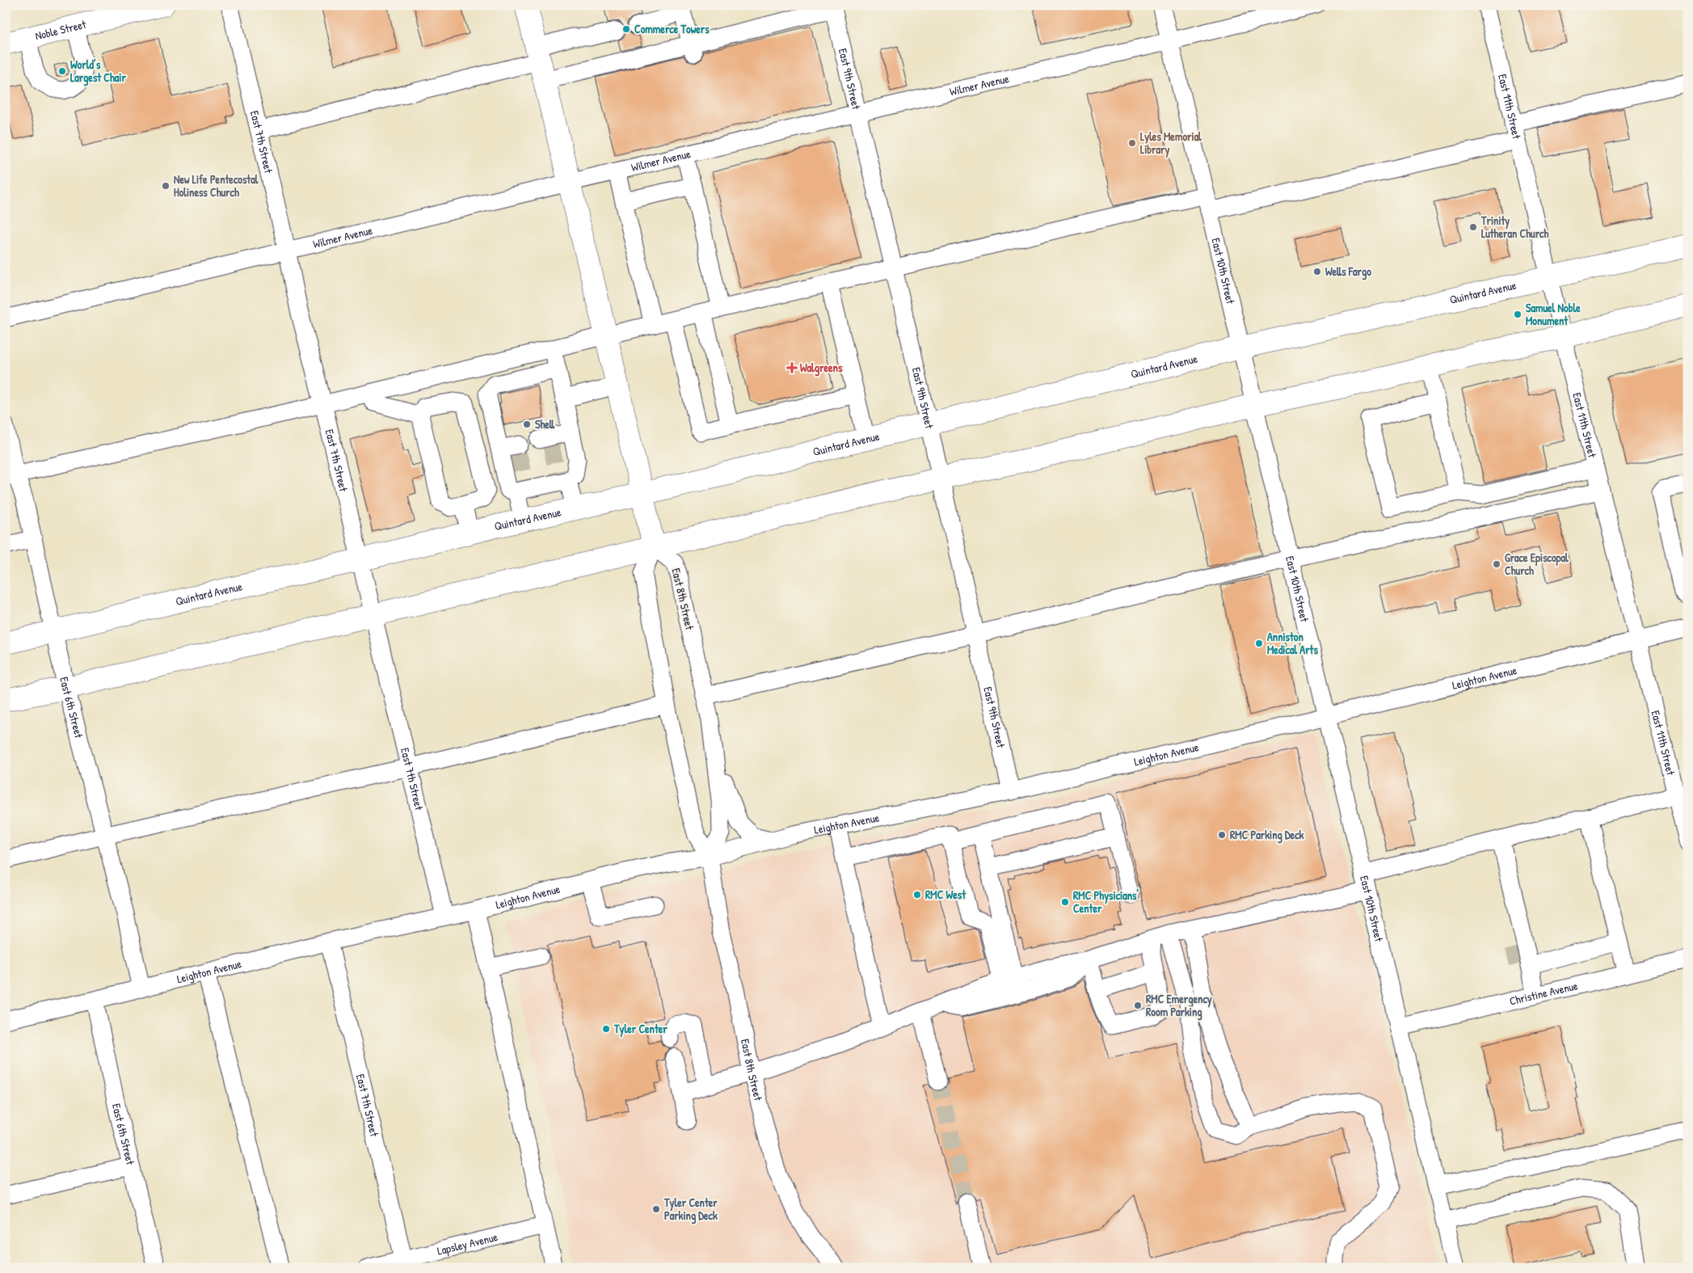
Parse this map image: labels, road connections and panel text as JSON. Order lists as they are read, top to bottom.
{
  "streets": {
    "main road": ["Noble Street", "Quintard Avenue"],
    "street": [
      "East 9th Street",
      "Wilmer Avenue",
      "East 11th Street",
      "East 7th Street",
      "East 10th Street",
      "East 8th Street",
      "Leighton Avenue",
      "East 6th Street",
      "Christine Avenue",
      "Lapsley Avenue"
    ]
  },
  "crossings": [
    ["East 9th Street", "Wilmer Avenue"],
    ["East 9th Street", "Quintard Avenue"],
    ["East 9th Street", "Leighton Avenue"],
    ["Wilmer Avenue", "East 7th Street"],
    ["Wilmer Avenue", "East 10th Street"],
    ["East 11th Street", "Quintard Avenue"],
    ["East 11th Street", "Leighton Avenue"],
    ["East 7th Street", "Quintard Avenue"],
    ["East 7th Street", "Leighton Avenue"],
    ["East 7th Street", "Lapsley Avenue"],
    ["East 10th Street", "Quintard Avenue"],
    ["East 10th Street", "Leighton Avenue"],
    ["East 10th Street", "Christine Avenue"],
    ["Quintard Avenue", "East 6th Street"],
    ["East 8th Street", "Leighton Avenue"],
    ["Leighton Avenue", "East 6th Street"]
  ],
  "places": {
    "other": [
      "Commerce Towers",
      "World’s Largest Chair",
      "Lyles Memorial Library",
      "New Life Pentecostal Holiness Church",
      "Trinity Lutheran Church",
      "Wells Fargo",
      "Samuel Noble Monument",
      "Shell",
      "Grace Episcopal Church",
      "Anniston Medical Arts",
      "RMC Parking Deck",
      "RMC West",
      "RMC Physicians' Center",
      "RMC Emergency Room Parking",
      "Tyler Center",
      "Tyler Center Parking Deck"
    ],
    "health": ["Walgreens"]
  }
}
